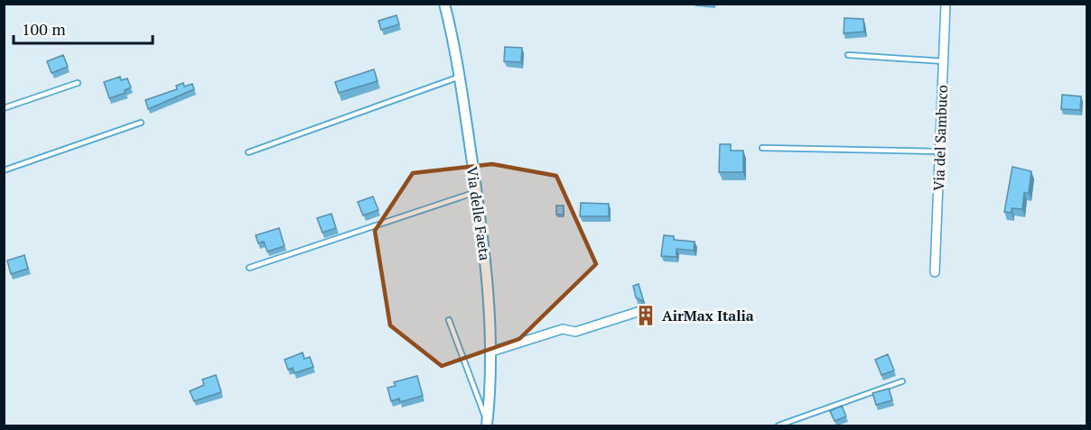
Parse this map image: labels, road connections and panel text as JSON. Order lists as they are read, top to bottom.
{
  "streets": {
    "street": ["Via del Sambuco", "Via delle Faeta"]
  },
  "places": {
    "building": ["AirMax Italia"]
  },
  "scale_bar": "100 m"
}
